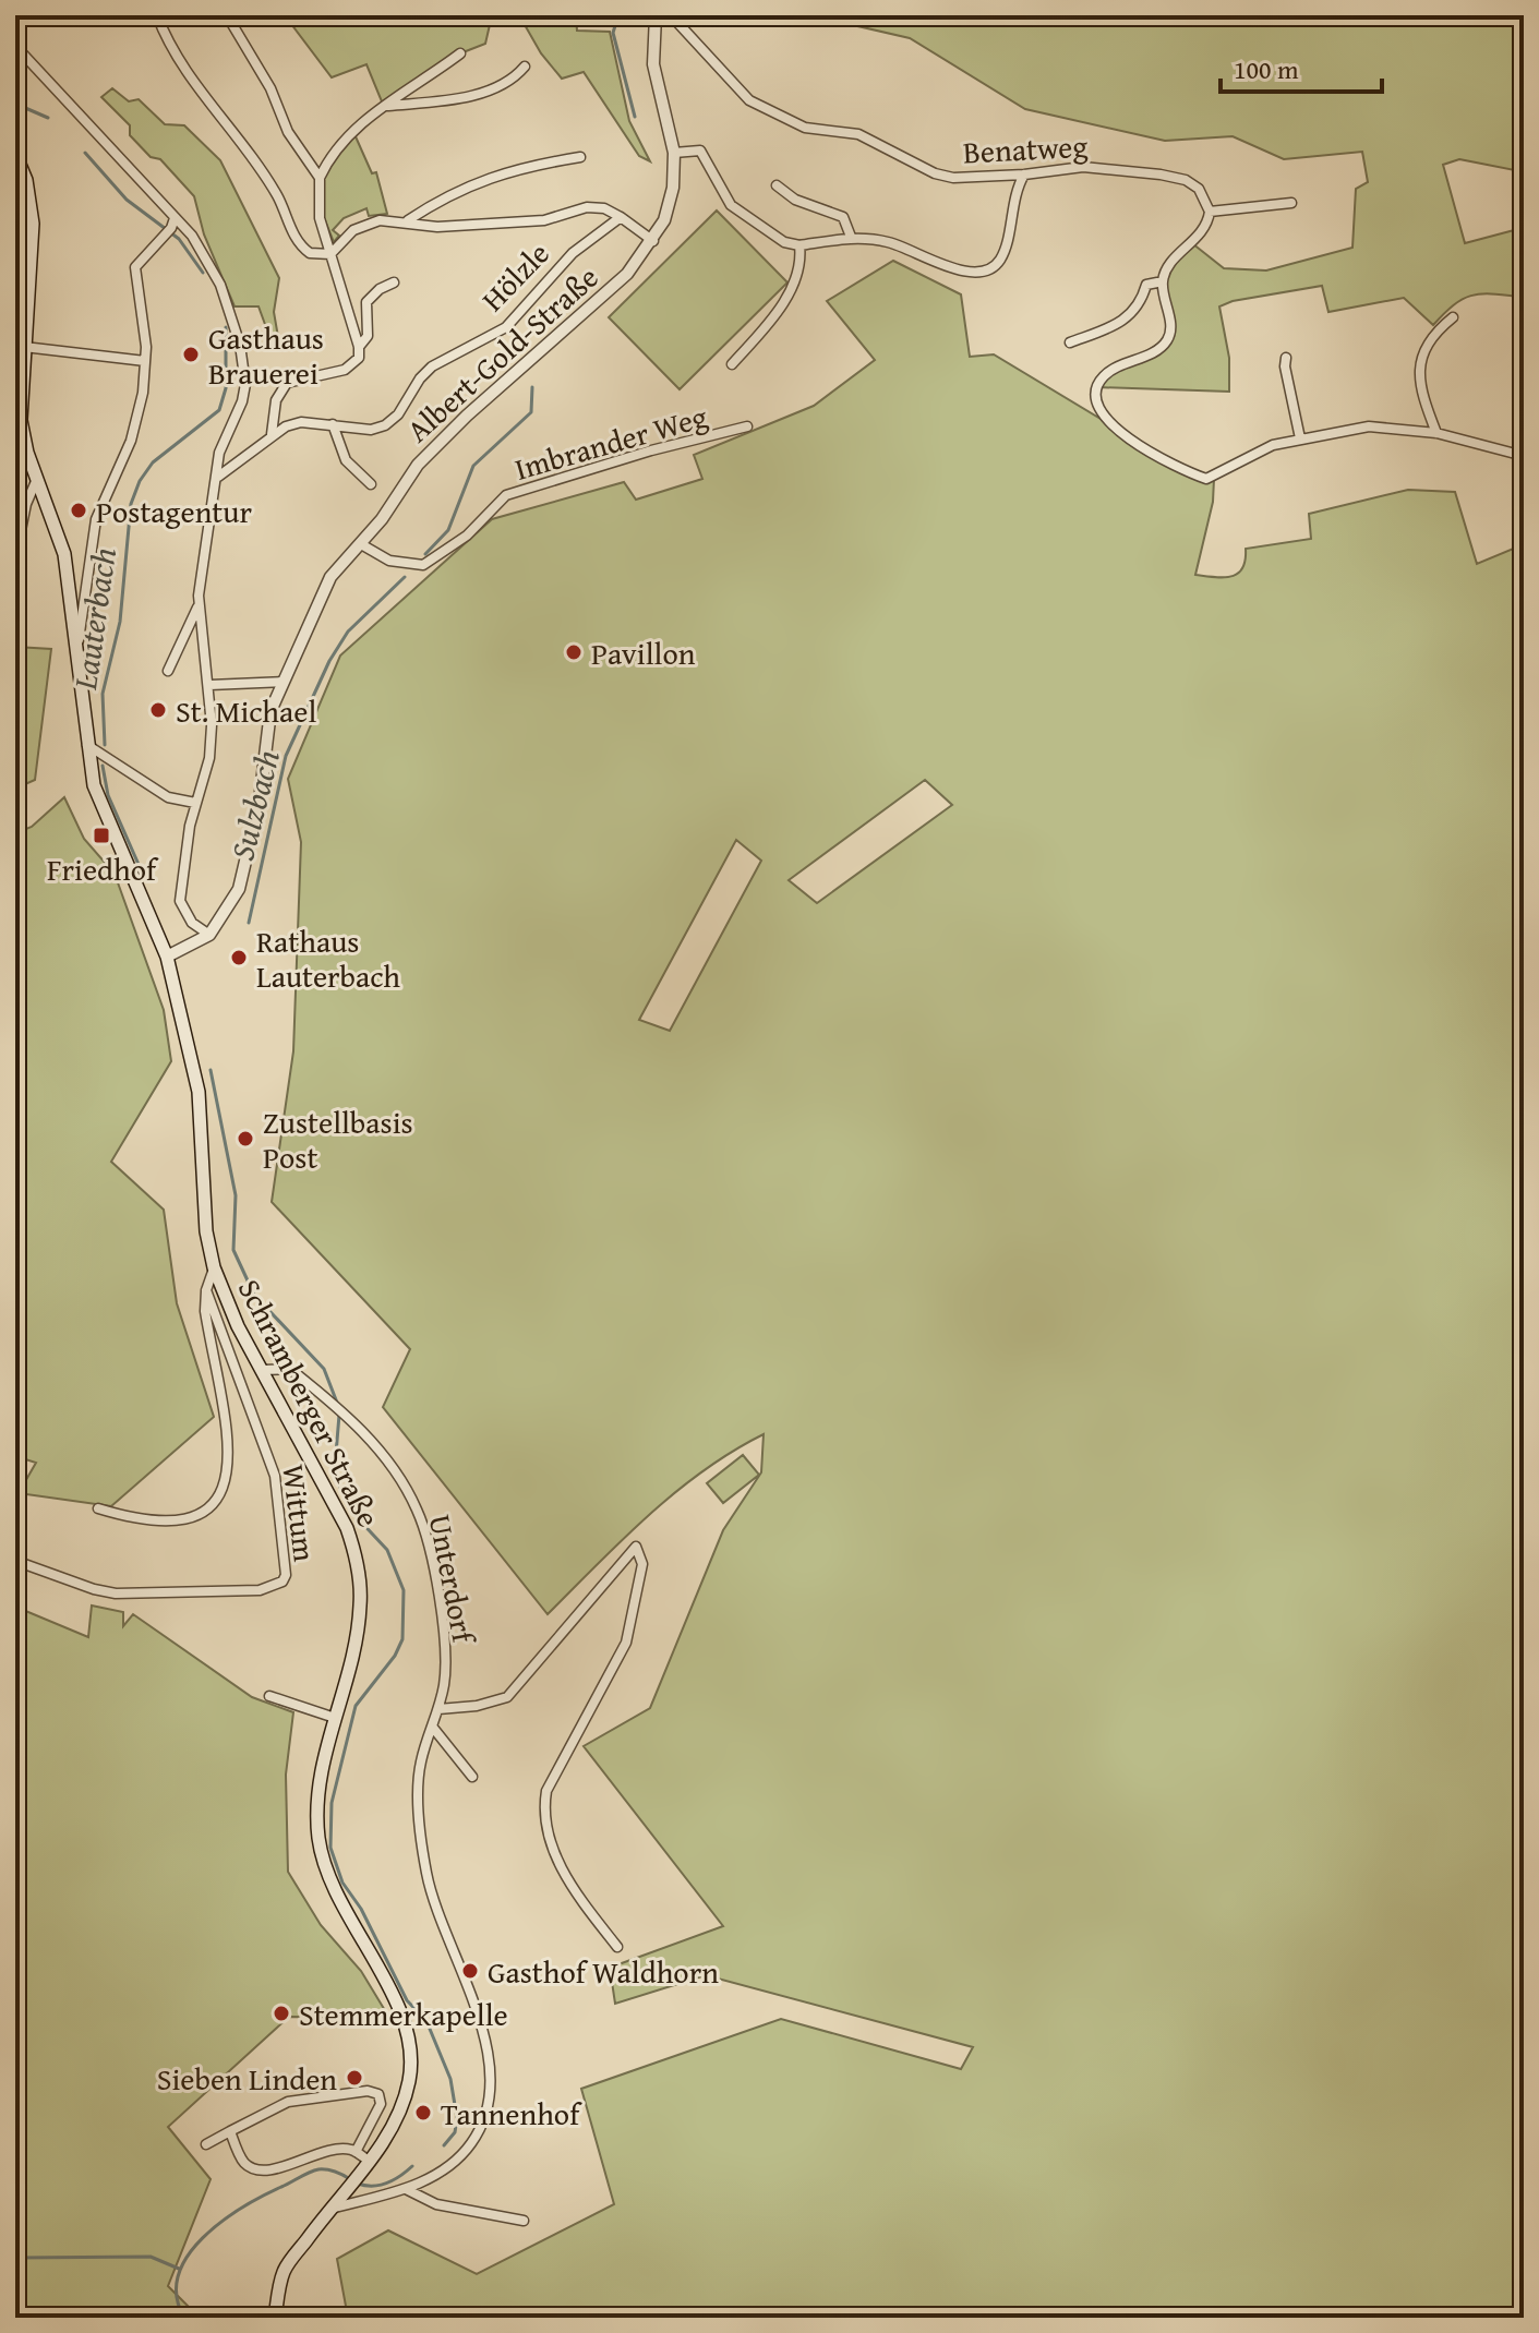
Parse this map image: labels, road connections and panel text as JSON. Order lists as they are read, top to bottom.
{
  "streets": {
    "main road": ["Schramberger Straße"],
    "street": [
      "Benatweg",
      "Hölzle",
      "Albert-Gold-Straße",
      "Imbrander Weg",
      "Wittum",
      "Unterdorf"
    ]
  },
  "crossings": [
    ["Albert-Gold-Straße", "Imbrander Weg"],
    ["Albert-Gold-Straße", "Schramberger Straße"],
    ["Schramberger Straße", "Unterdorf"]
  ],
  "water": ["Lauterbach", "Sulzbach"],
  "places": {
    "other": [
      "Gasthaus Brauerei",
      "Postagentur",
      "Pavillon",
      "St. Michael",
      "Rathaus Lauterbach",
      "Zustellbasis Post",
      "Gasthof Waldhorn",
      "Stemmerkapelle",
      "Sieben Linden",
      "Tannenhof"
    ],
    "transit": ["Friedhof"]
  },
  "scale_bar": "100 m"
}
